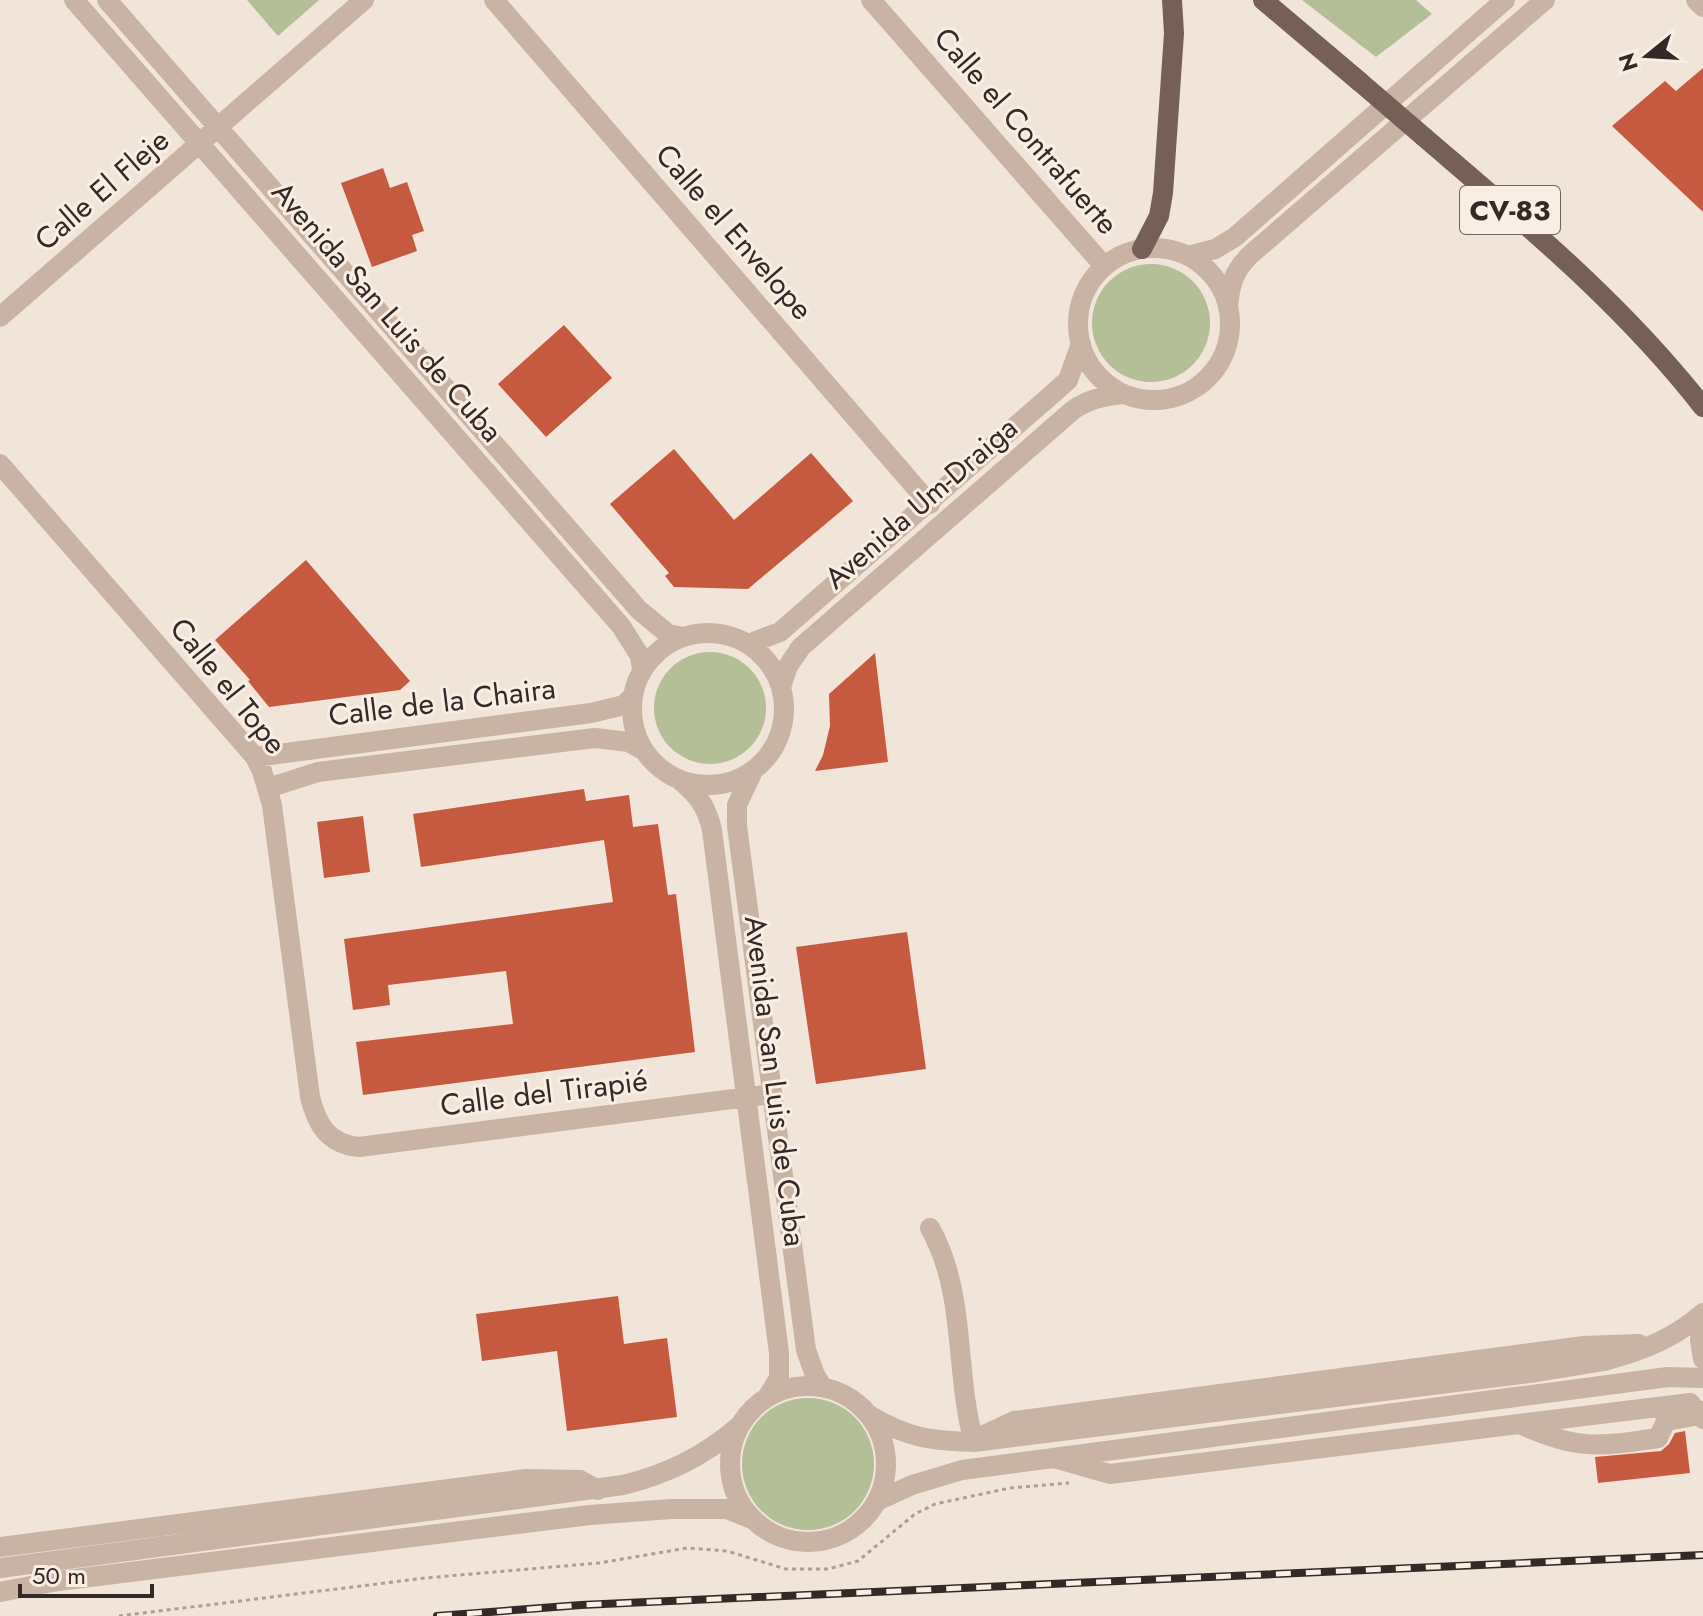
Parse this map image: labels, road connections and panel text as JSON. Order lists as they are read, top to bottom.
{
  "streets": {
    "main road": ["CV-83"],
    "street": [
      "Calle el Contrafuerte",
      "Calle El Fleje",
      "Calle el Envelope",
      "Avenida San Luis de Cuba",
      "Avenida Um-Draiga",
      "Calle el Tope",
      "Calle de la Chaira",
      "Calle del Tirapié"
    ]
  },
  "crossings": [
    ["Calle el Contrafuerte", "Avenida Um-Draiga"],
    ["Calle El Fleje", "Avenida San Luis de Cuba"],
    ["Calle el Envelope", "Avenida Um-Draiga"],
    ["Avenida San Luis de Cuba", "Avenida Um-Draiga"],
    ["Avenida San Luis de Cuba", "Calle de la Chaira"],
    ["Avenida San Luis de Cuba", "Calle del Tirapié"],
    ["Avenida Um-Draiga", "Calle de la Chaira"],
    ["Calle el Tope", "Calle de la Chaira"],
    ["Calle el Tope", "Calle del Tirapié"]
  ],
  "scale_bar": "50 m",
  "north": "left"
}
